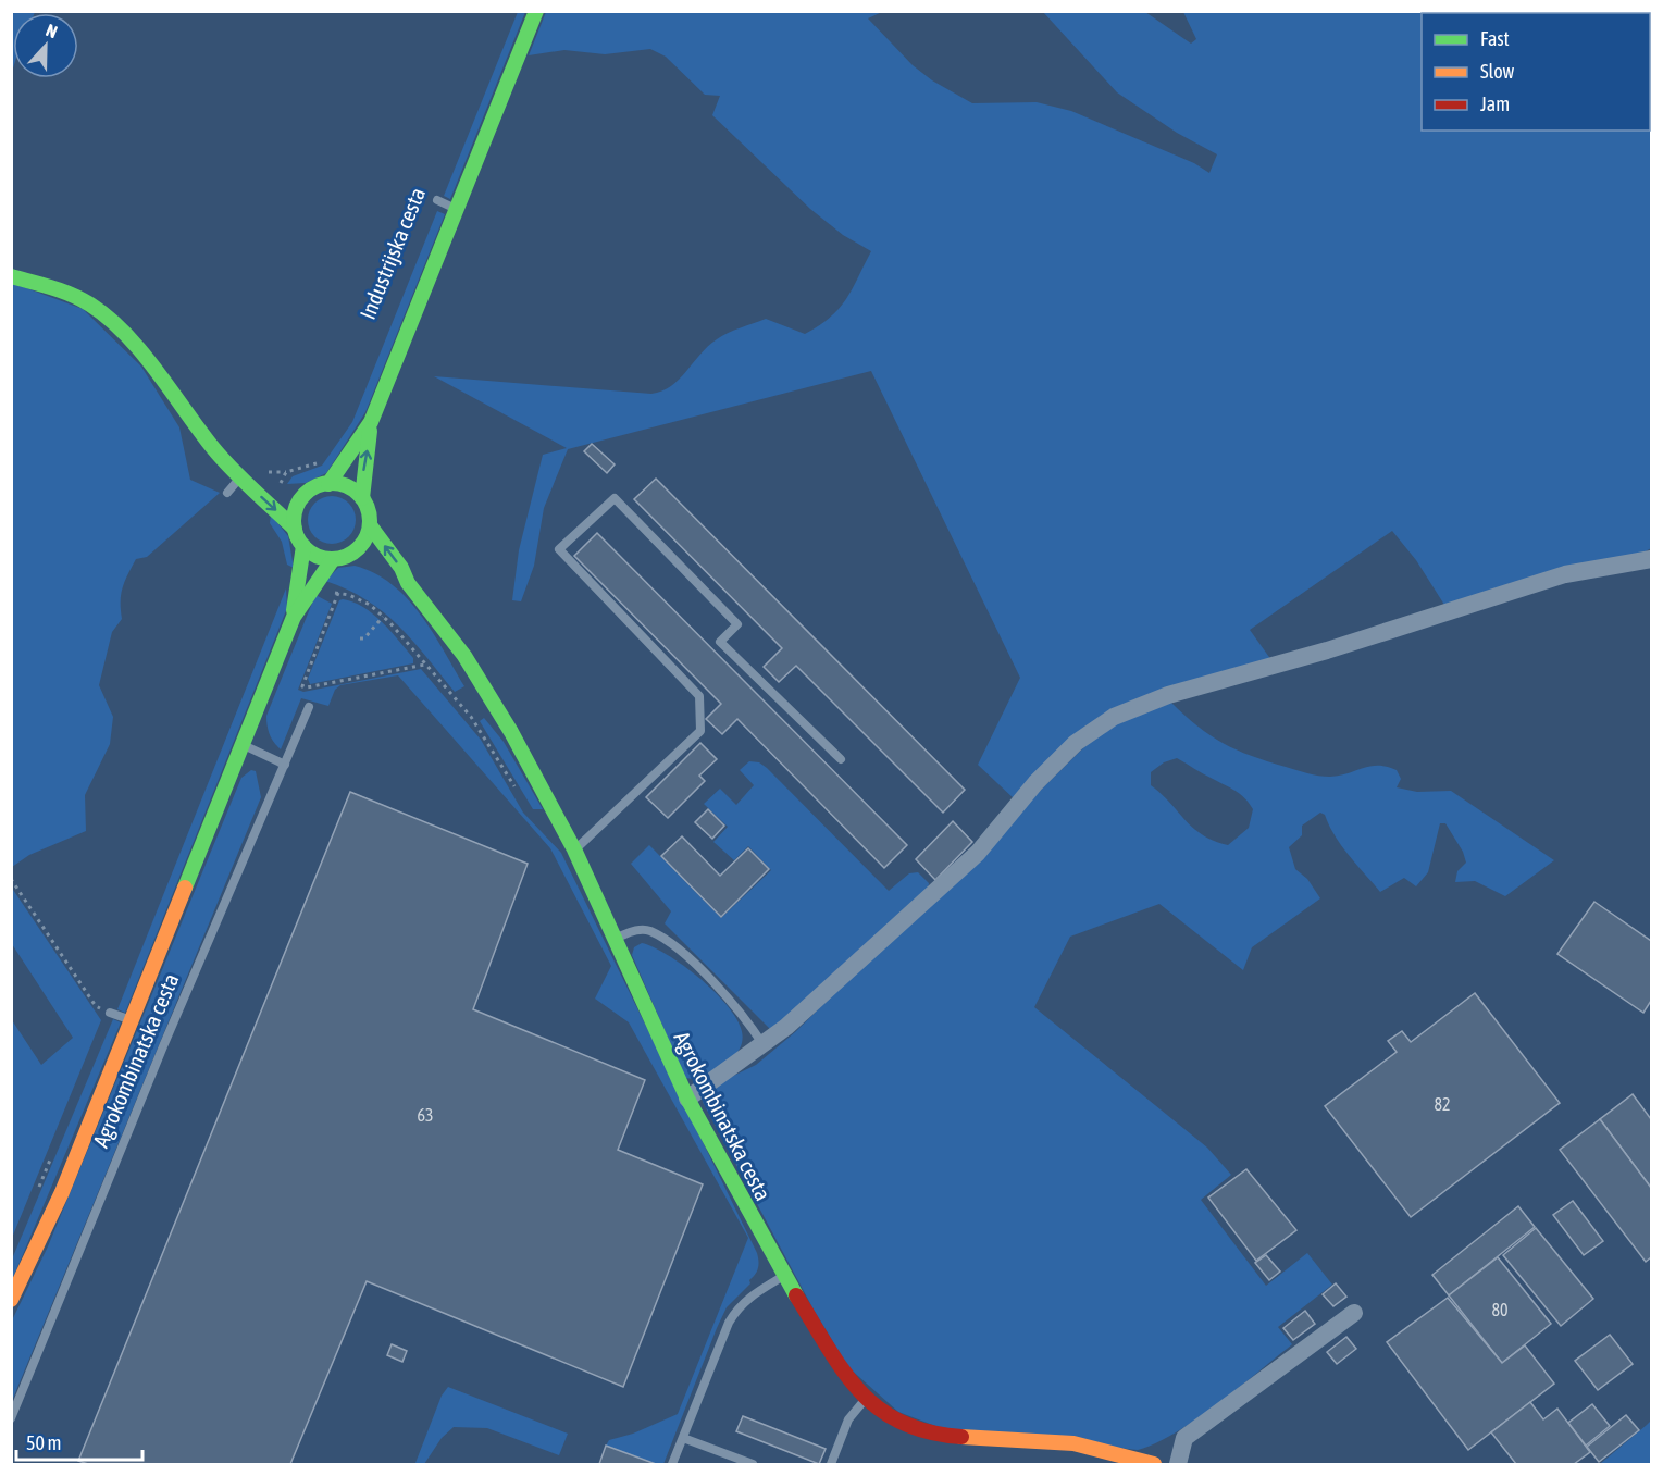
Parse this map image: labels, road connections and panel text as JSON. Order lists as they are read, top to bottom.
{
  "streets": {
    "street": ["Industrijska cesta", "Agrokombinatska cesta"]
  },
  "crossings": [
    ["Industrijska cesta", "Agrokombinatska cesta"]
  ],
  "house_numbers": ["82", "63", "80"],
  "legend": ["Fast", "Slow", "Jam"],
  "scale_bar": "50 m",
  "north": "top"
}
